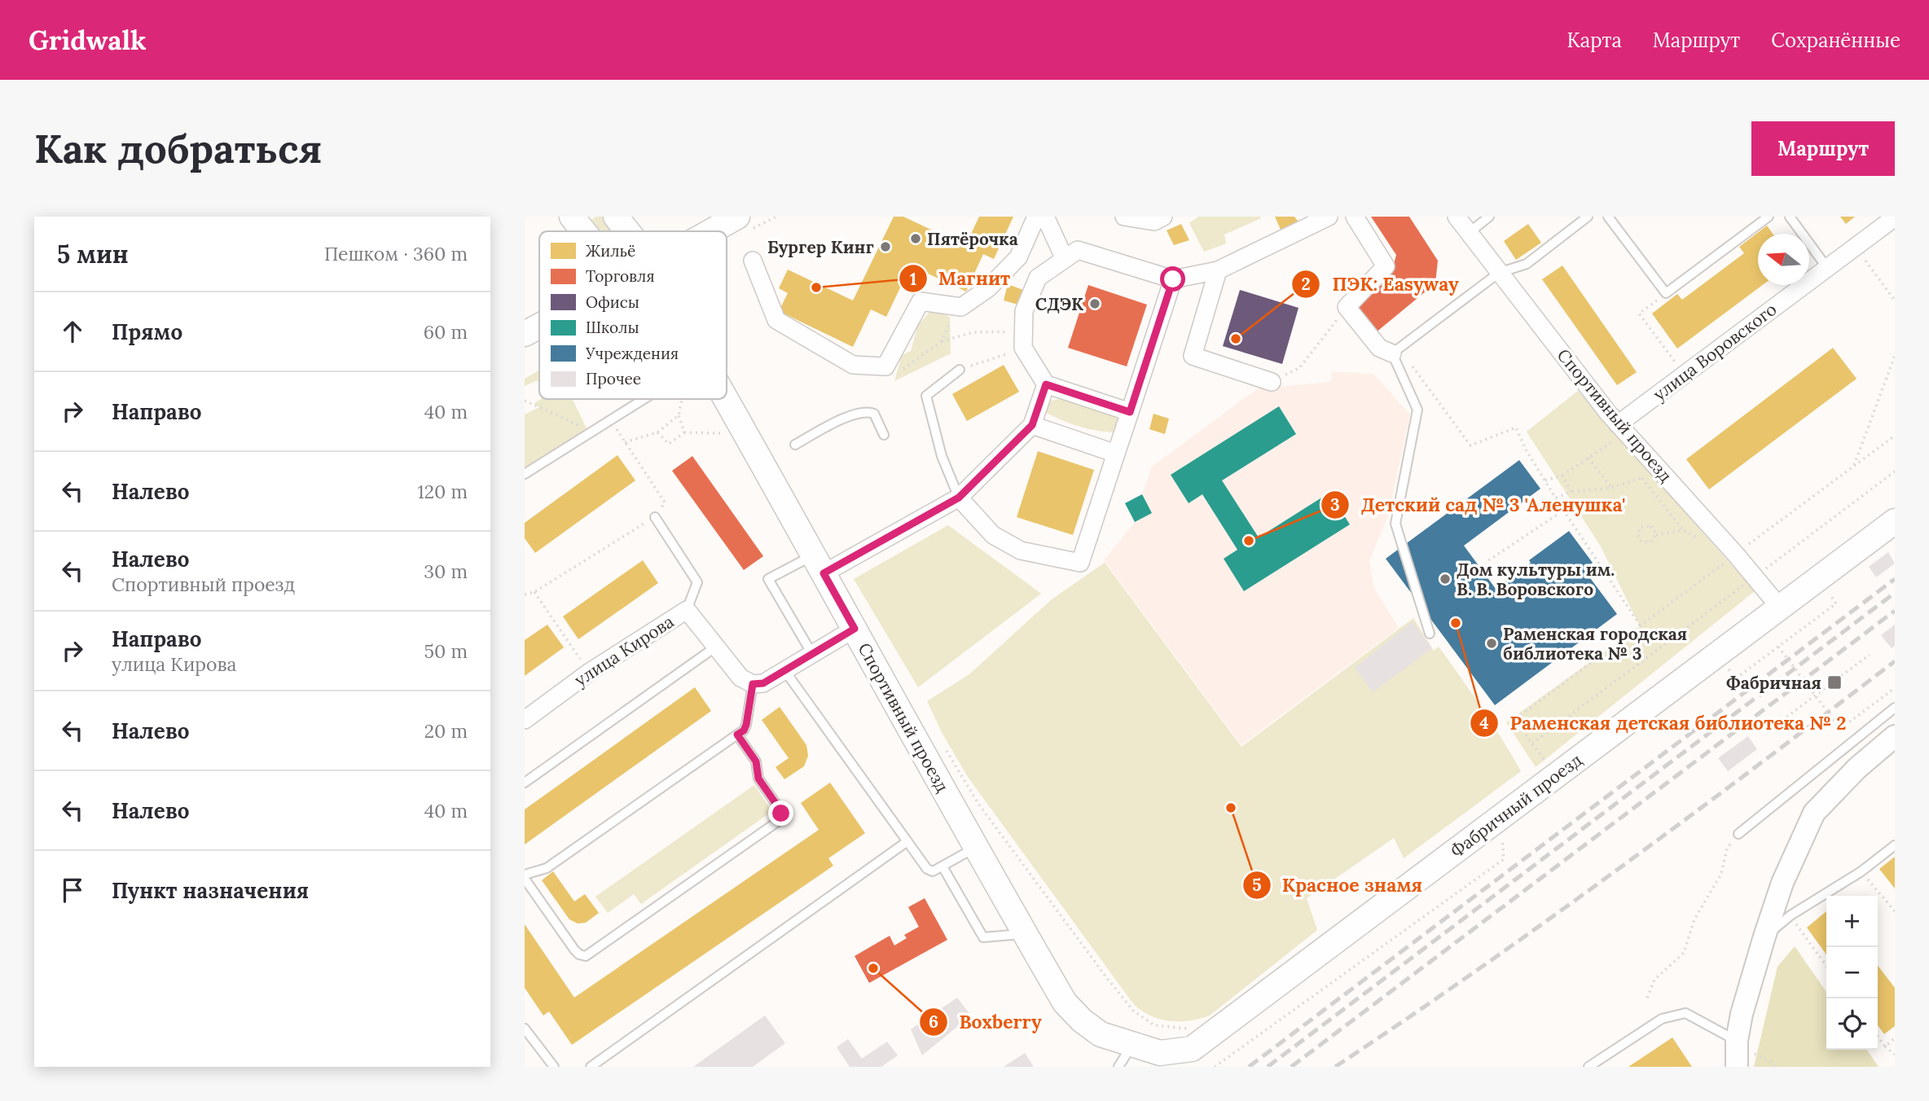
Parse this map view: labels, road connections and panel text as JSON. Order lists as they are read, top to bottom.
{
  "streets": {
    "main road": ["Спортивный проезд", "Фабричный проезд"],
    "street": ["улица Воровского", "улица Кирова"]
  },
  "crossings": [
    ["улица Воровского", "Спортивный проезд"],
    ["Спортивный проезд", "Фабричный проезд"]
  ],
  "places": {
    "other": [
      "Пятёрочка",
      "Бургер Кинг",
      "Магнит",
      "СДЭК",
      "ПЭК: Easyway",
      "Детский сад № 3 'Аленушка'",
      "Дом культуры им. В. В. Воровского",
      "Раменская детская библиотека № 2",
      "Раменская городская библиотека № 3",
      "Красное знамя",
      "Boxberry"
    ],
    "transit": ["Фабричная"]
  },
  "legend": [
    "Жильё",
    "Торговля",
    "Офисы",
    "Школы",
    "Учреждения",
    "Прочее"
  ],
  "north": "left",
  "page": {
    "header": "Gridwalk",
    "nav": ["Карта", "Маршрут", "Сохранённые"],
    "buttons": "Маршрут",
    "title": "Как добраться",
    "heading": ["5 мин", "Пешком · 360 m"],
    "list": [
      ["Прямо", "60 m"],
      ["Направо", "40 m"],
      ["Налево", "120 m"],
      ["Налево", "Спортивный проезд", "30 m"],
      ["Направо", "улица Кирова", "50 m"],
      ["Налево", "20 m"],
      ["Налево", "40 m"],
      "Пункт назначения"
    ],
    "map_buttons": ["+", "−"]
  }
}
